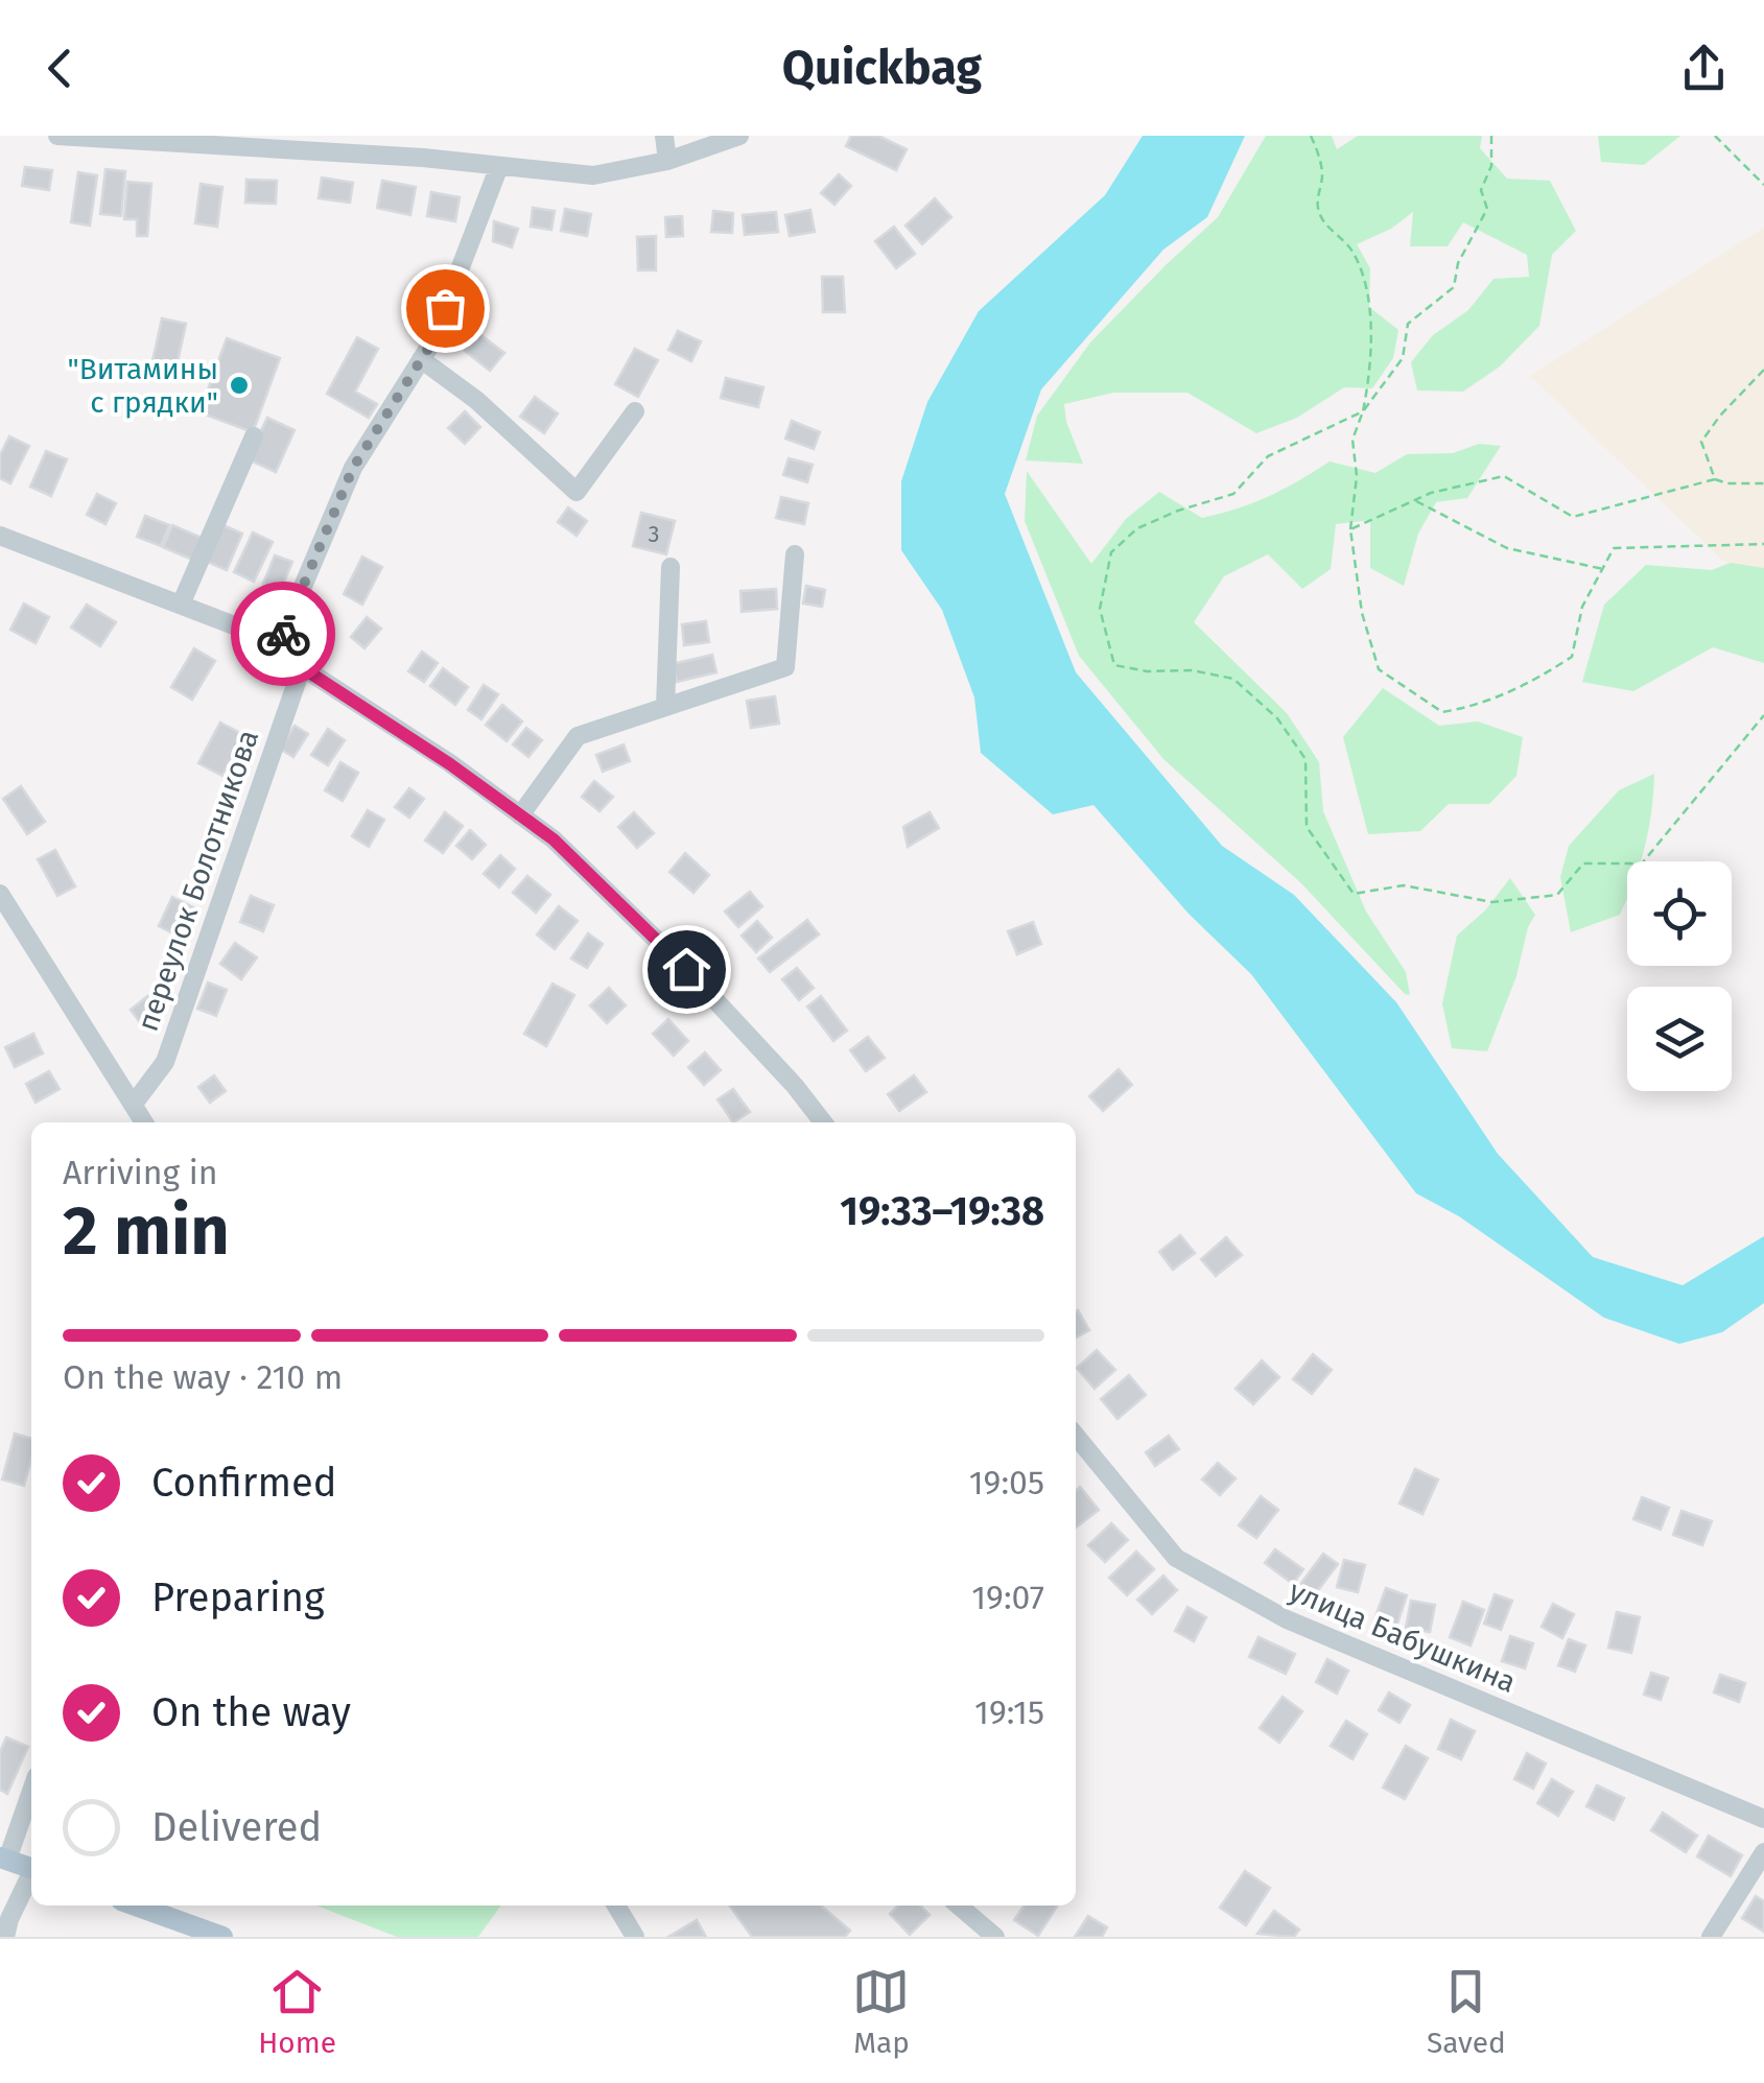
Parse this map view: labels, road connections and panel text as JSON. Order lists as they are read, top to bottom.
{
  "streets": {
    "street": ["переулок Болотникова", "улица Бабушкина"]
  },
  "places": ["\"Витамины с грядки\""],
  "house_numbers": ["3"],
  "page": {
    "header": "Quickbag",
    "heading": ["2 min", "Arriving in", "19:33–19:38"],
    "bar": "On the way · 210 m",
    "list": [
      ["Confirmed", "19:05"],
      ["Preparing", "19:07"],
      ["On the way", "19:15"],
      "Delivered"
    ],
    "tabs": ["Home", "Map", "Saved"]
  }
}
